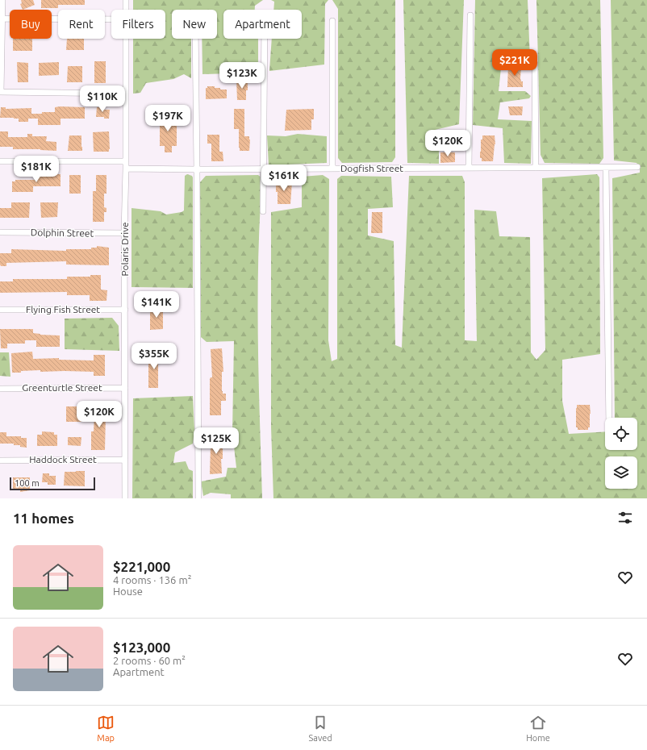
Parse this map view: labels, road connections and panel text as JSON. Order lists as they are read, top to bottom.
{
  "streets": {
    "street": [
      "Dogfish Street",
      "Dolphin Street",
      "Polaris Drive",
      "Flying Fish Street",
      "Greenturtle Street",
      "Haddock Street"
    ]
  },
  "crossings": [
    ["Dogfish Street", "Polaris Drive"],
    ["Dolphin Street", "Polaris Drive"],
    ["Polaris Drive", "Flying Fish Street"],
    ["Polaris Drive", "Greenturtle Street"],
    ["Polaris Drive", "Haddock Street"]
  ],
  "scale_bar": "100 m",
  "page": {
    "chip": [
      "Buy",
      "Rent",
      "Filters",
      "New",
      "Apartment"
    ],
    "price": [
      "$221K",
      "$123K",
      "$110K",
      "$197K",
      "$120K",
      "$181K",
      "$161K",
      "$141K",
      "$355K",
      "$120K",
      "$125K"
    ],
    "scale": "100 m",
    "heading": "11 homes",
    "list": [
      {
        "name": "$221,000",
        "note": "4 rooms · 136 m² · House"
      },
      {
        "name": "$123,000",
        "note": "2 rooms · 60 m² · Apartment"
      }
    ],
    "tabs": ["Map", "Saved", "Home"]
  }
}
